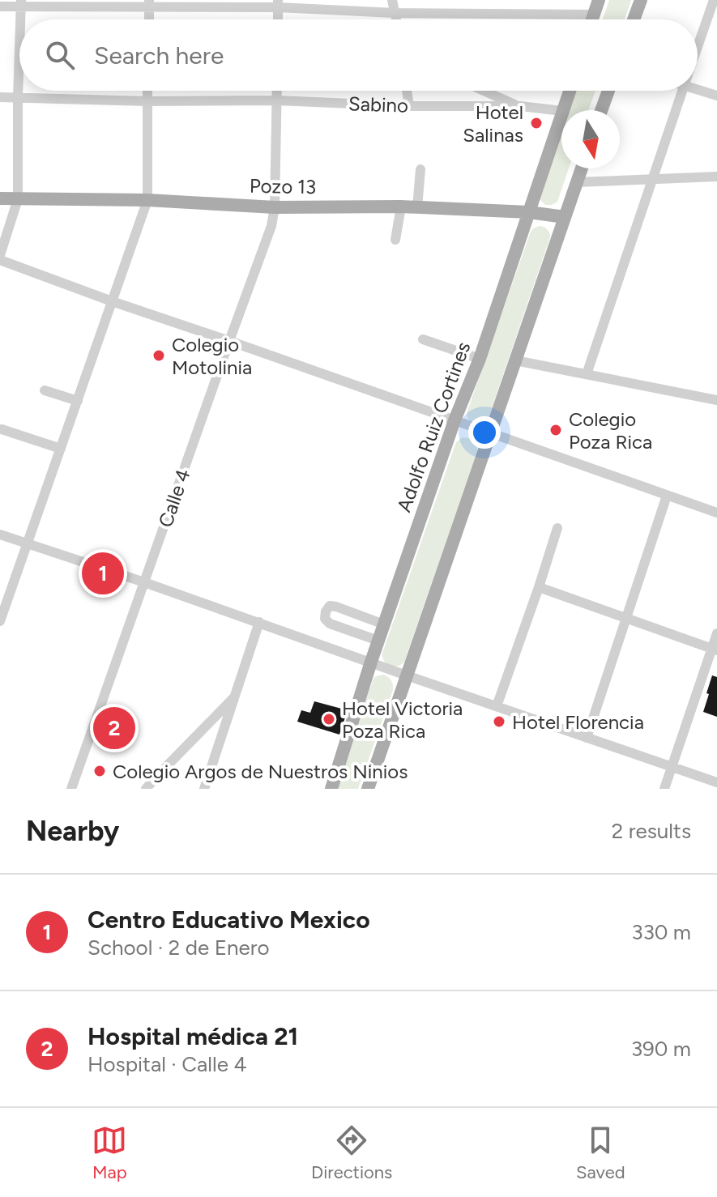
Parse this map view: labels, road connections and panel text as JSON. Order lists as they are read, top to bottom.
{
  "streets": {
    "main road": ["Pozo 13", "Adolfo Ruiz Cortines"],
    "street": ["Sabino", "Calle 4"]
  },
  "crossings": [
    ["Sabino", "Calle 4"],
    ["Pozo 13", "Adolfo Ruiz Cortines"],
    ["Pozo 13", "Calle 4"]
  ],
  "places": [
    "Hotel Salinas",
    "Colegio Motolinia",
    "Colegio Poza Rica",
    "Hotel Victoria Poza Rica",
    "Hotel Florencia",
    "Colegio Argos de Nuestros Ninios"
  ],
  "north": "bottom",
  "page": {
    "search": "Search here",
    "pins": ["1", "2"],
    "heading": ["Nearby", "2 results"],
    "list": [
      {
        "mark": "1",
        "name": "Centro Educativo Mexico",
        "note": "School · 2 de Enero",
        "value": "330 m"
      },
      {
        "mark": "2",
        "name": "Hospital médica 21",
        "note": "Hospital · Calle 4",
        "value": "390 m"
      }
    ],
    "nav": ["Map", "Directions", "Saved"]
  }
}
